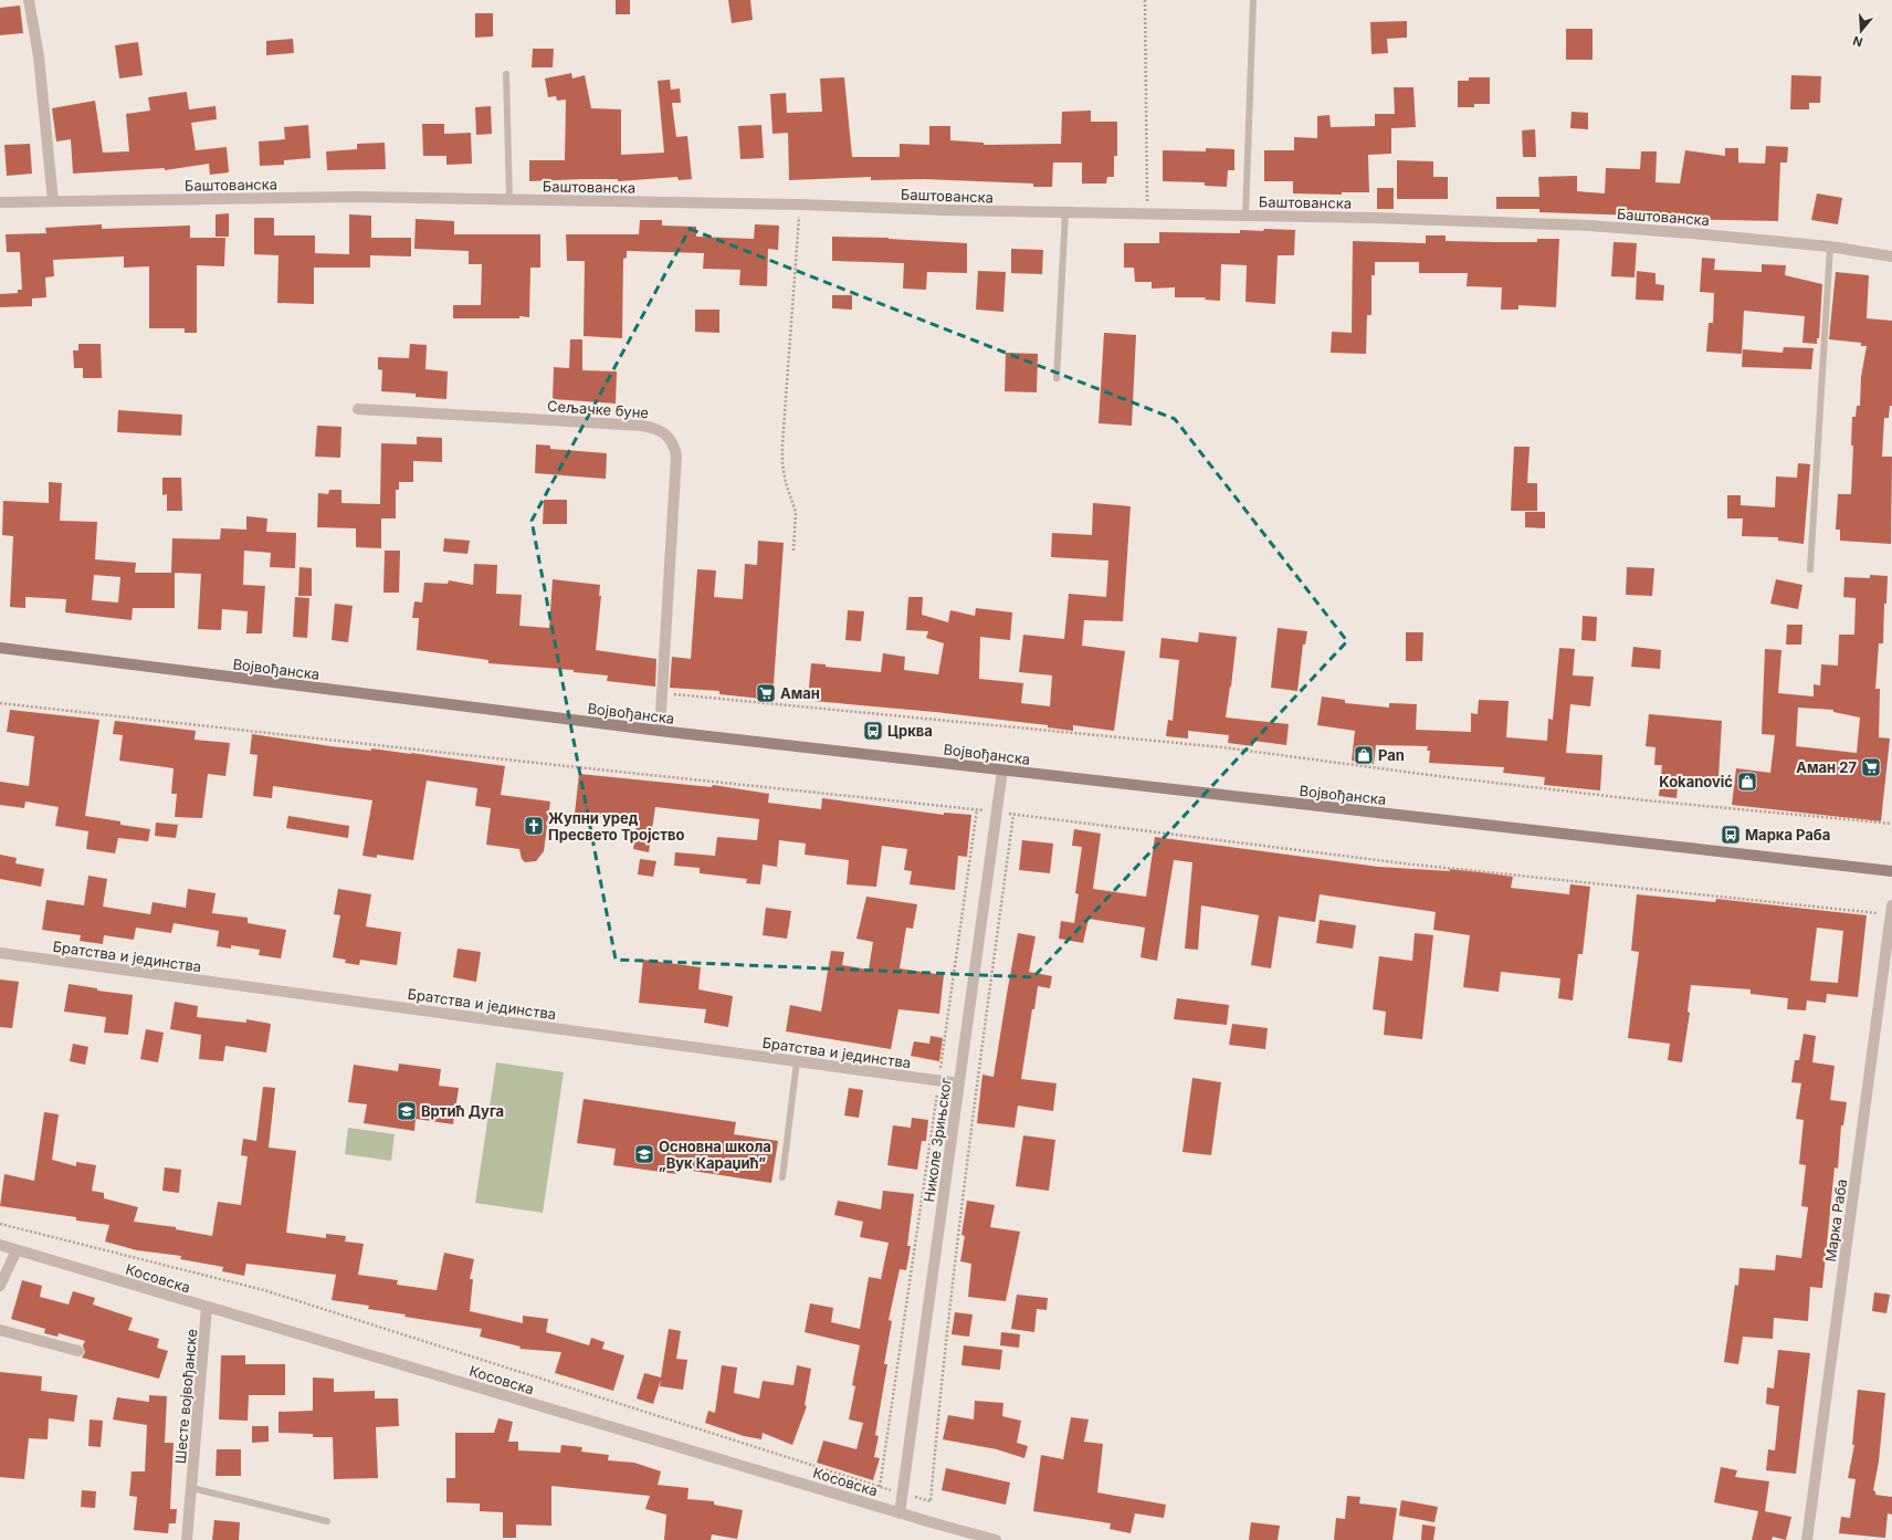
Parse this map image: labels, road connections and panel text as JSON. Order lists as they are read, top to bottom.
{
  "streets": {
    "main road": ["Војвођанска"],
    "street": [
      "Баштованска",
      "Сељачке буне",
      "Братства и јединства",
      "Николе Зрињског",
      "Марка Раба",
      "Косовска",
      "Шесте војвођанске"
    ]
  },
  "crossings": [
    ["Сељачке буне", "Војвођанска"],
    ["Војвођанска", "Николе Зрињског"],
    ["Братства и јединства", "Николе Зрињског"],
    ["Николе Зрињског", "Косовска"],
    ["Косовска", "Шесте војвођанске"]
  ],
  "places": {
    "supermarket": ["Аман", "Аман 27"],
    "bus stop": ["Црква", "Марка Раба"],
    "shop": ["Pan", "Kokanović"],
    "church": ["Жупни уред Пресвето Тројство"],
    "school or university": ["Вртић Дуга", "Основна школа „Вук Караџић”"]
  },
  "north": "bottom"
}
